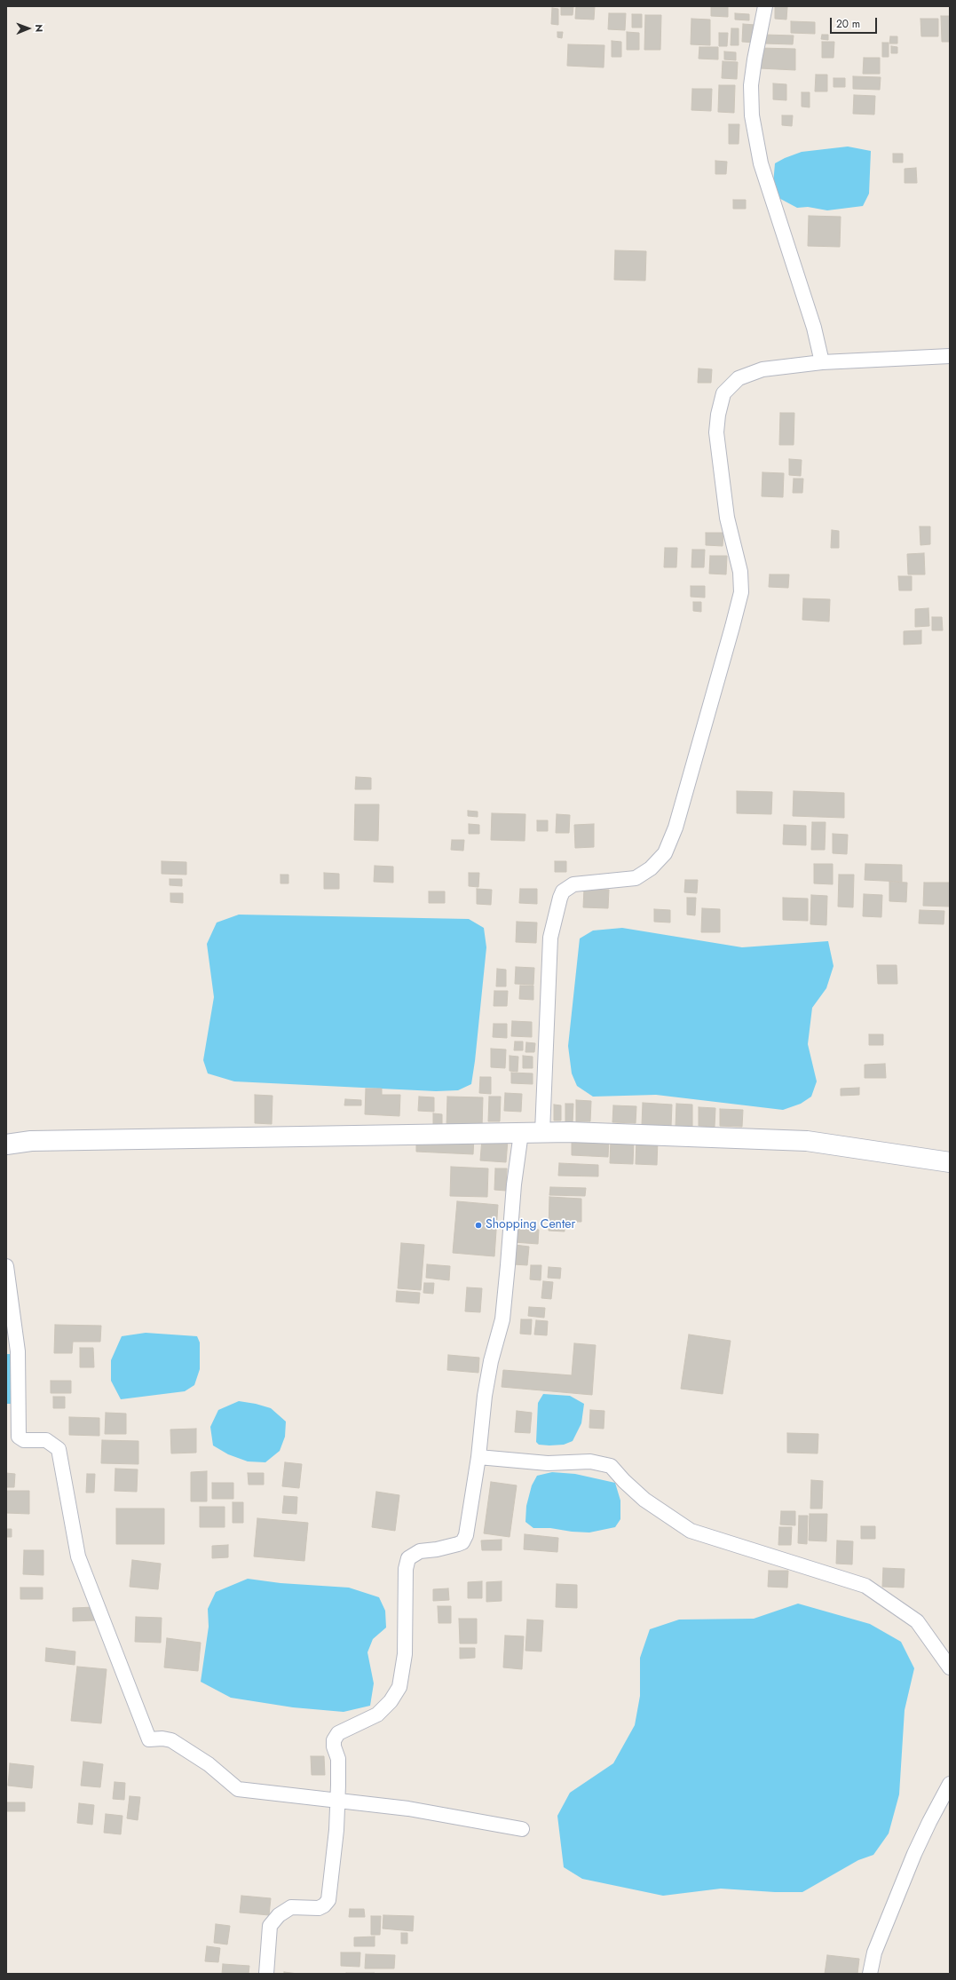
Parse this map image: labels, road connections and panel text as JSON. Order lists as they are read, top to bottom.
{
  "places": ["Shopping Center"],
  "scale_bar": "20 m",
  "north": "right"
}
